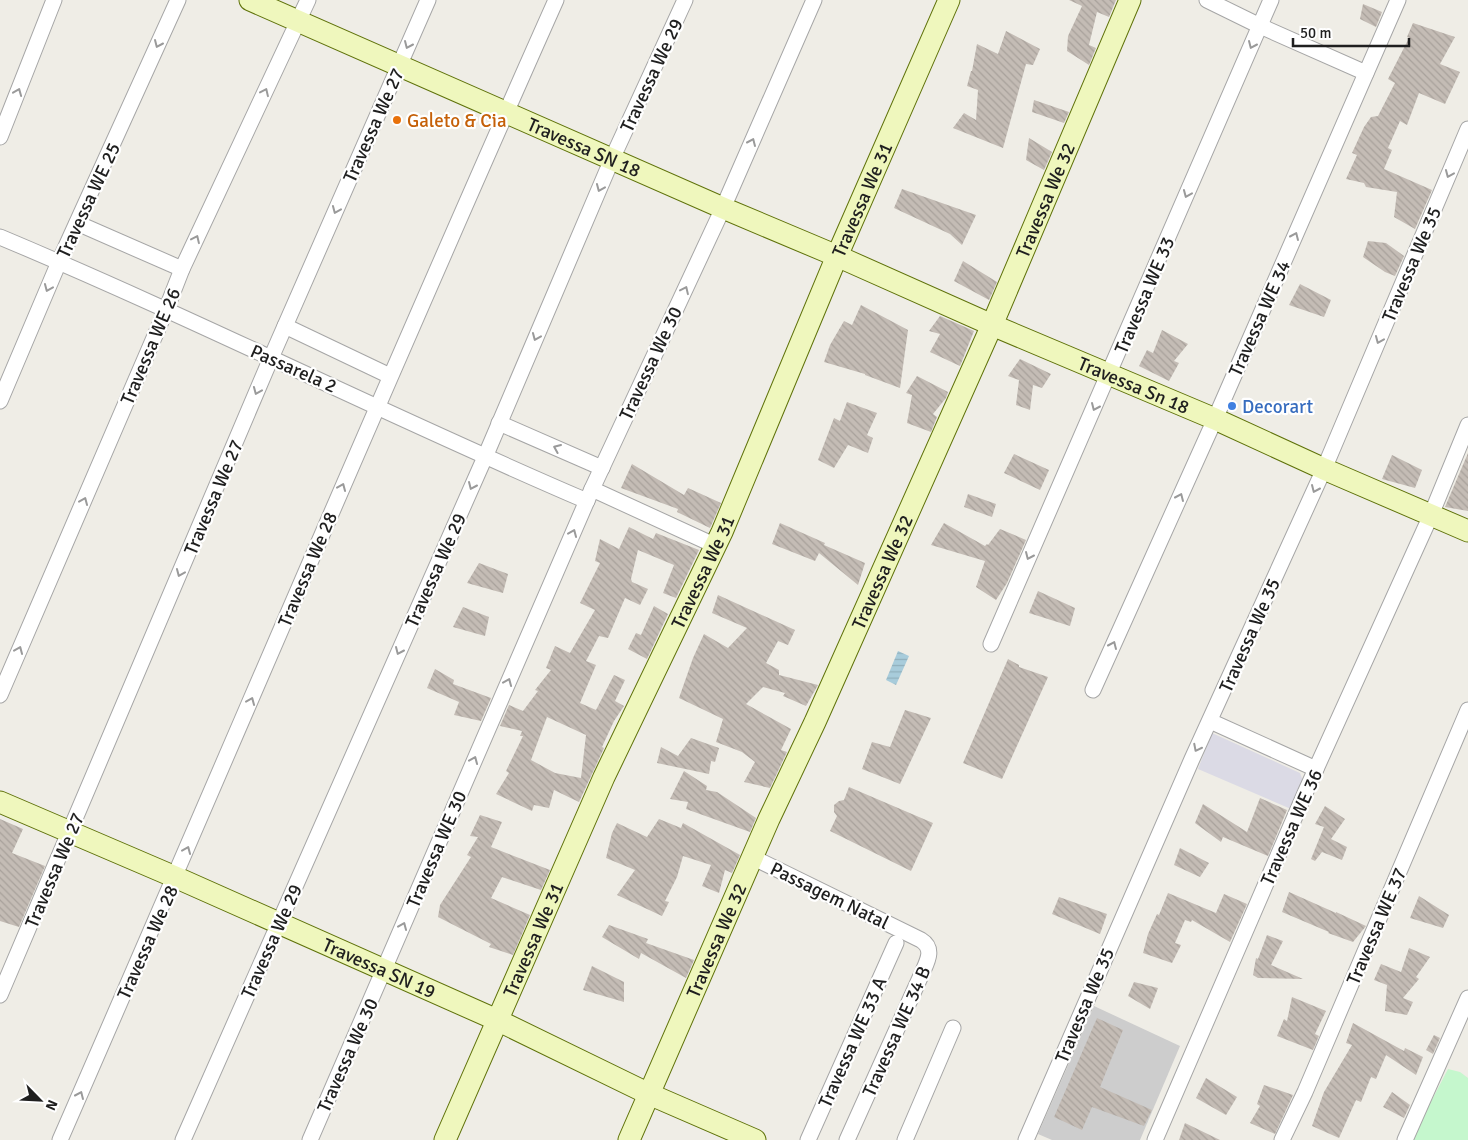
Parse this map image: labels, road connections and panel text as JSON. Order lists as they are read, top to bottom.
{
  "streets": {
    "street": [
      "Travessa We 29",
      "Travessa We 27",
      "Travessa SN 18",
      "Travessa WE 25",
      "Travessa We 31",
      "Travessa We 32",
      "Travessa We 35",
      "Travessa WE 33",
      "Travessa WE 34",
      "Travessa WE 26",
      "Travessa We 30",
      "Passarela 2",
      "Travessa Sn 18",
      "Travessa We 28",
      "Travessa WE 36",
      "Travessa WE 30",
      "Passagem Natal",
      "Travessa WE 37",
      "Travessa SN 19",
      "Travessa WE 34 B",
      "Travessa WE 33 A"
    ]
  },
  "crossings": [
    ["Travessa We 29", "Travessa SN 18"],
    ["Travessa We 29", "Passarela 2"],
    ["Travessa We 29", "Travessa SN 19"],
    ["Travessa We 27", "Travessa SN 18"],
    ["Travessa We 27", "Passarela 2"],
    ["Travessa We 27", "Travessa SN 19"],
    ["Travessa SN 18", "Travessa We 31"],
    ["Travessa SN 18", "Travessa WE 26"],
    ["Travessa SN 18", "Travessa We 30"],
    ["Travessa SN 18", "Travessa Sn 18"],
    ["Travessa SN 18", "Travessa We 28"],
    ["Travessa WE 25", "Passarela 2"],
    ["Travessa We 31", "Passarela 2"],
    ["Travessa We 31", "Travessa Sn 18"],
    ["Travessa We 31", "Travessa SN 19"],
    ["Travessa We 32", "Travessa Sn 18"],
    ["Travessa We 32", "Passagem Natal"],
    ["Travessa We 32", "Travessa SN 19"],
    ["Travessa We 35", "Travessa Sn 18"],
    ["Travessa WE 33", "Travessa Sn 18"],
    ["Travessa WE 34", "Travessa Sn 18"],
    ["Travessa WE 26", "Passarela 2"],
    ["Travessa We 30", "Passarela 2"],
    ["Travessa We 30", "Travessa WE 30"],
    ["Travessa We 30", "Travessa SN 19"],
    ["Passarela 2", "Travessa We 28"],
    ["Travessa Sn 18", "Travessa WE 36"],
    ["Travessa We 28", "Travessa SN 19"],
    ["Travessa WE 30", "Travessa SN 19"],
    ["Passagem Natal", "Travessa WE 34 B"],
    ["Passagem Natal", "Travessa WE 33 A"],
    ["Travessa WE 34 B", "Travessa WE 33 A"]
  ],
  "one_way": [
    "Travessa We 29",
    "Travessa We 27",
    "Travessa We 35",
    "Travessa WE 33",
    "Travessa WE 34",
    "Travessa WE 26",
    "Travessa We 30",
    "Travessa We 28",
    "Travessa WE 30"
  ],
  "places": ["Galeto & Cia", "Decorart"],
  "scale_bar": "50 m",
  "north": "bottom right"
}
